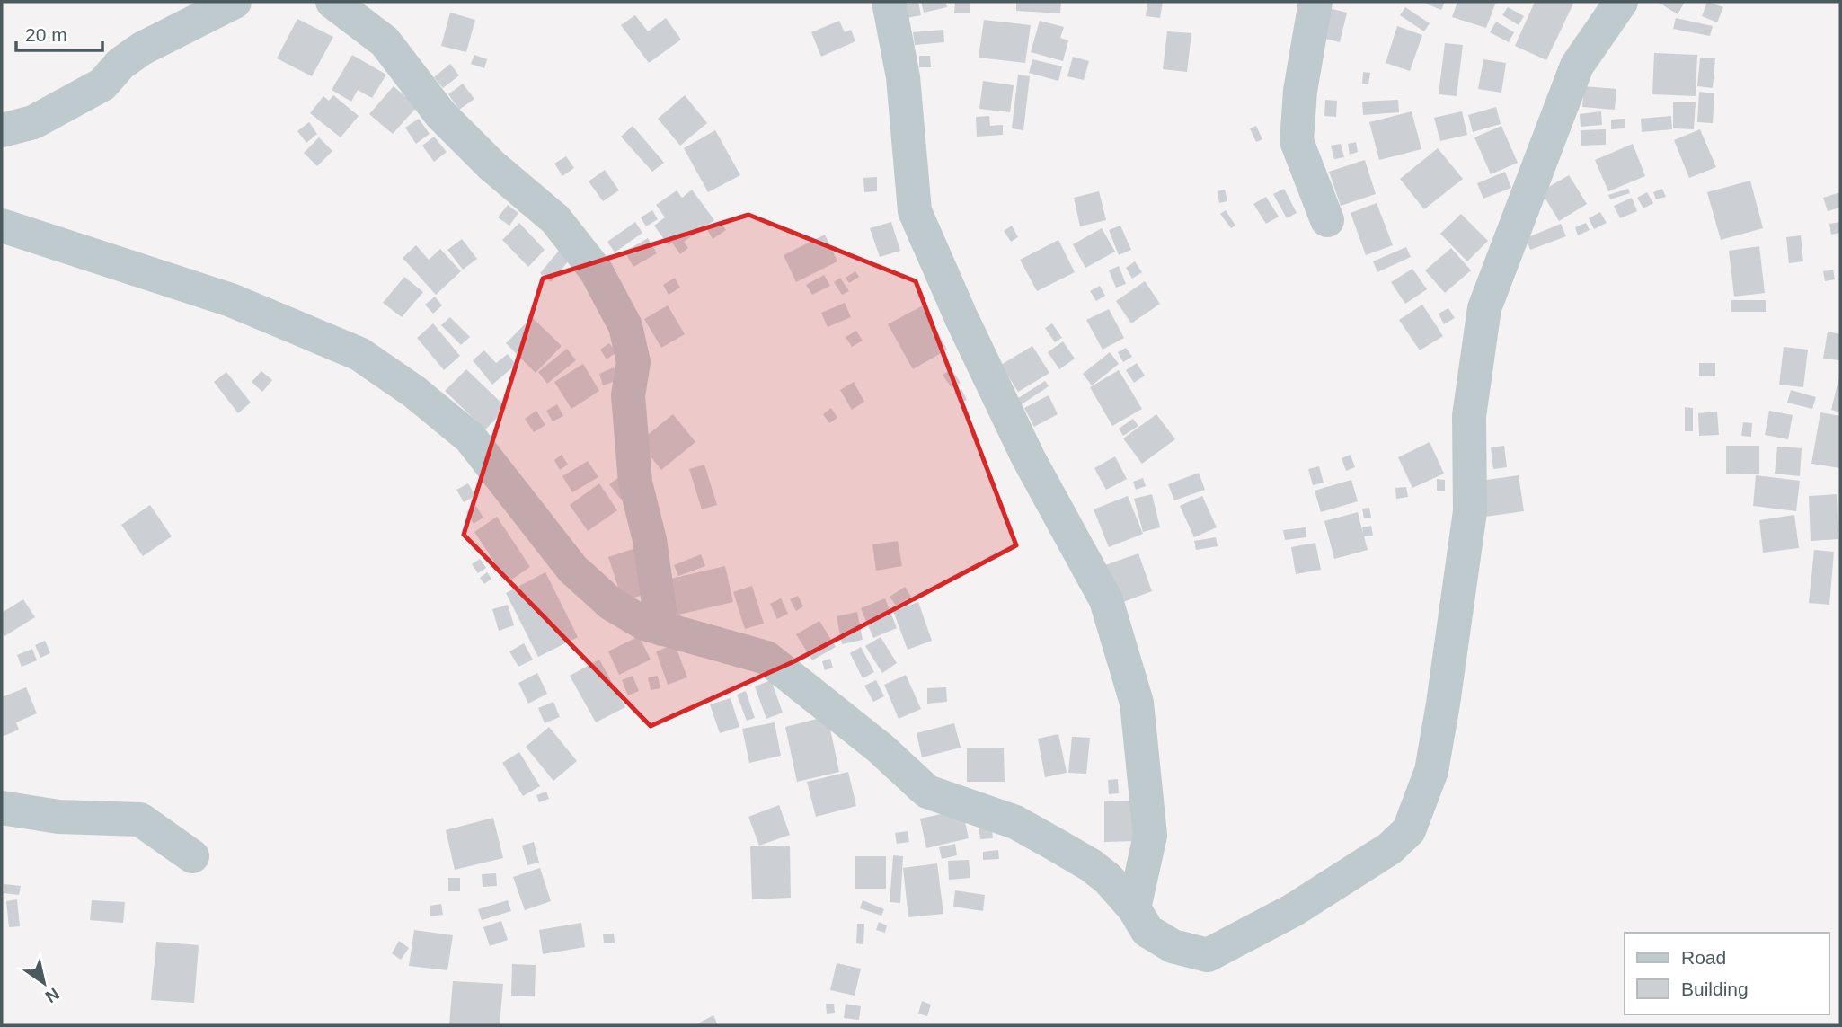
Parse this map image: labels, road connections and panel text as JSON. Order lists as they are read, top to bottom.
{
  "legend": ["Road", "Building"],
  "scale_bar": "20 m",
  "north": "bottom right"
}
